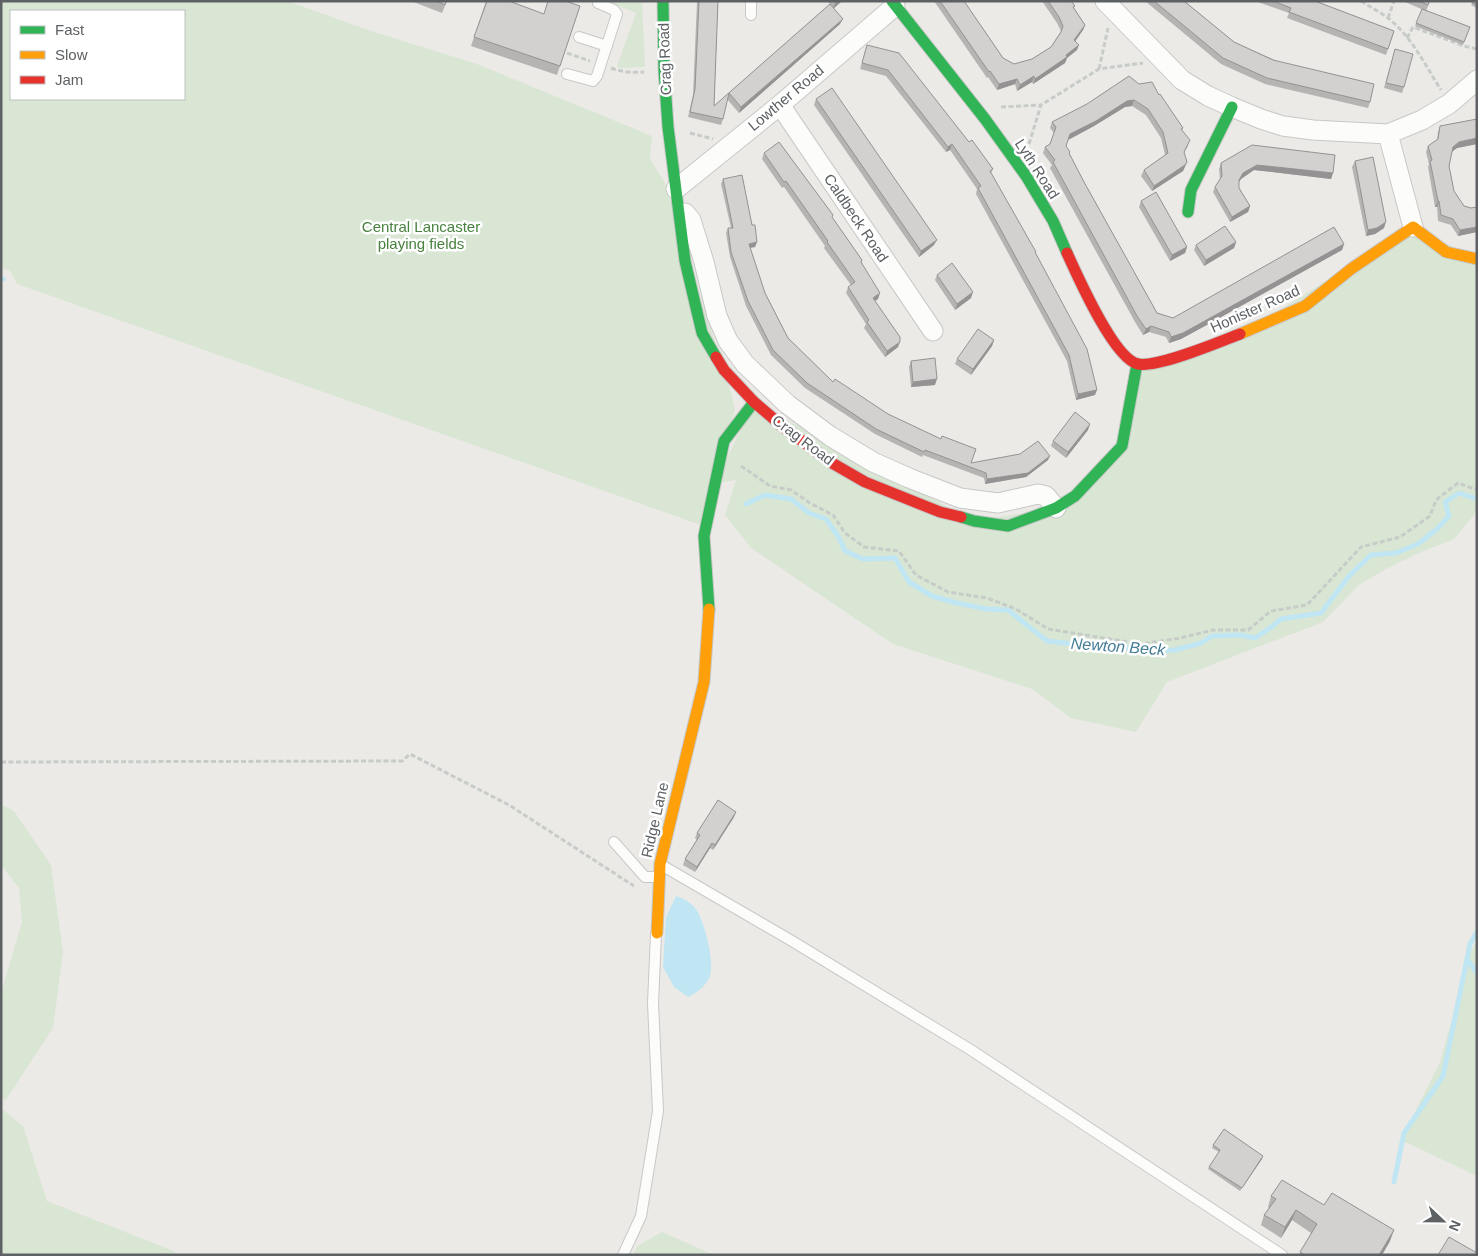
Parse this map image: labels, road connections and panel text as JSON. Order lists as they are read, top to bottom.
{
  "streets": {
    "street": [
      "Crag Road",
      "Lowther Road",
      "Lyth Road",
      "Caldbeck Road",
      "Honister Road",
      "Ridge Lane"
    ]
  },
  "crossings": [
    ["Crag Road", "Lowther Road"],
    ["Crag Road", "Lyth Road"],
    ["Crag Road", "Honister Road"],
    ["Crag Road", "Ridge Lane"],
    ["Lowther Road", "Lyth Road"],
    ["Lowther Road", "Caldbeck Road"],
    ["Lyth Road", "Honister Road"]
  ],
  "water": ["Newton Beck"],
  "parks": ["Central Lancaster playing fields"],
  "legend": ["Fast", "Slow", "Jam"],
  "north": "right"
}
